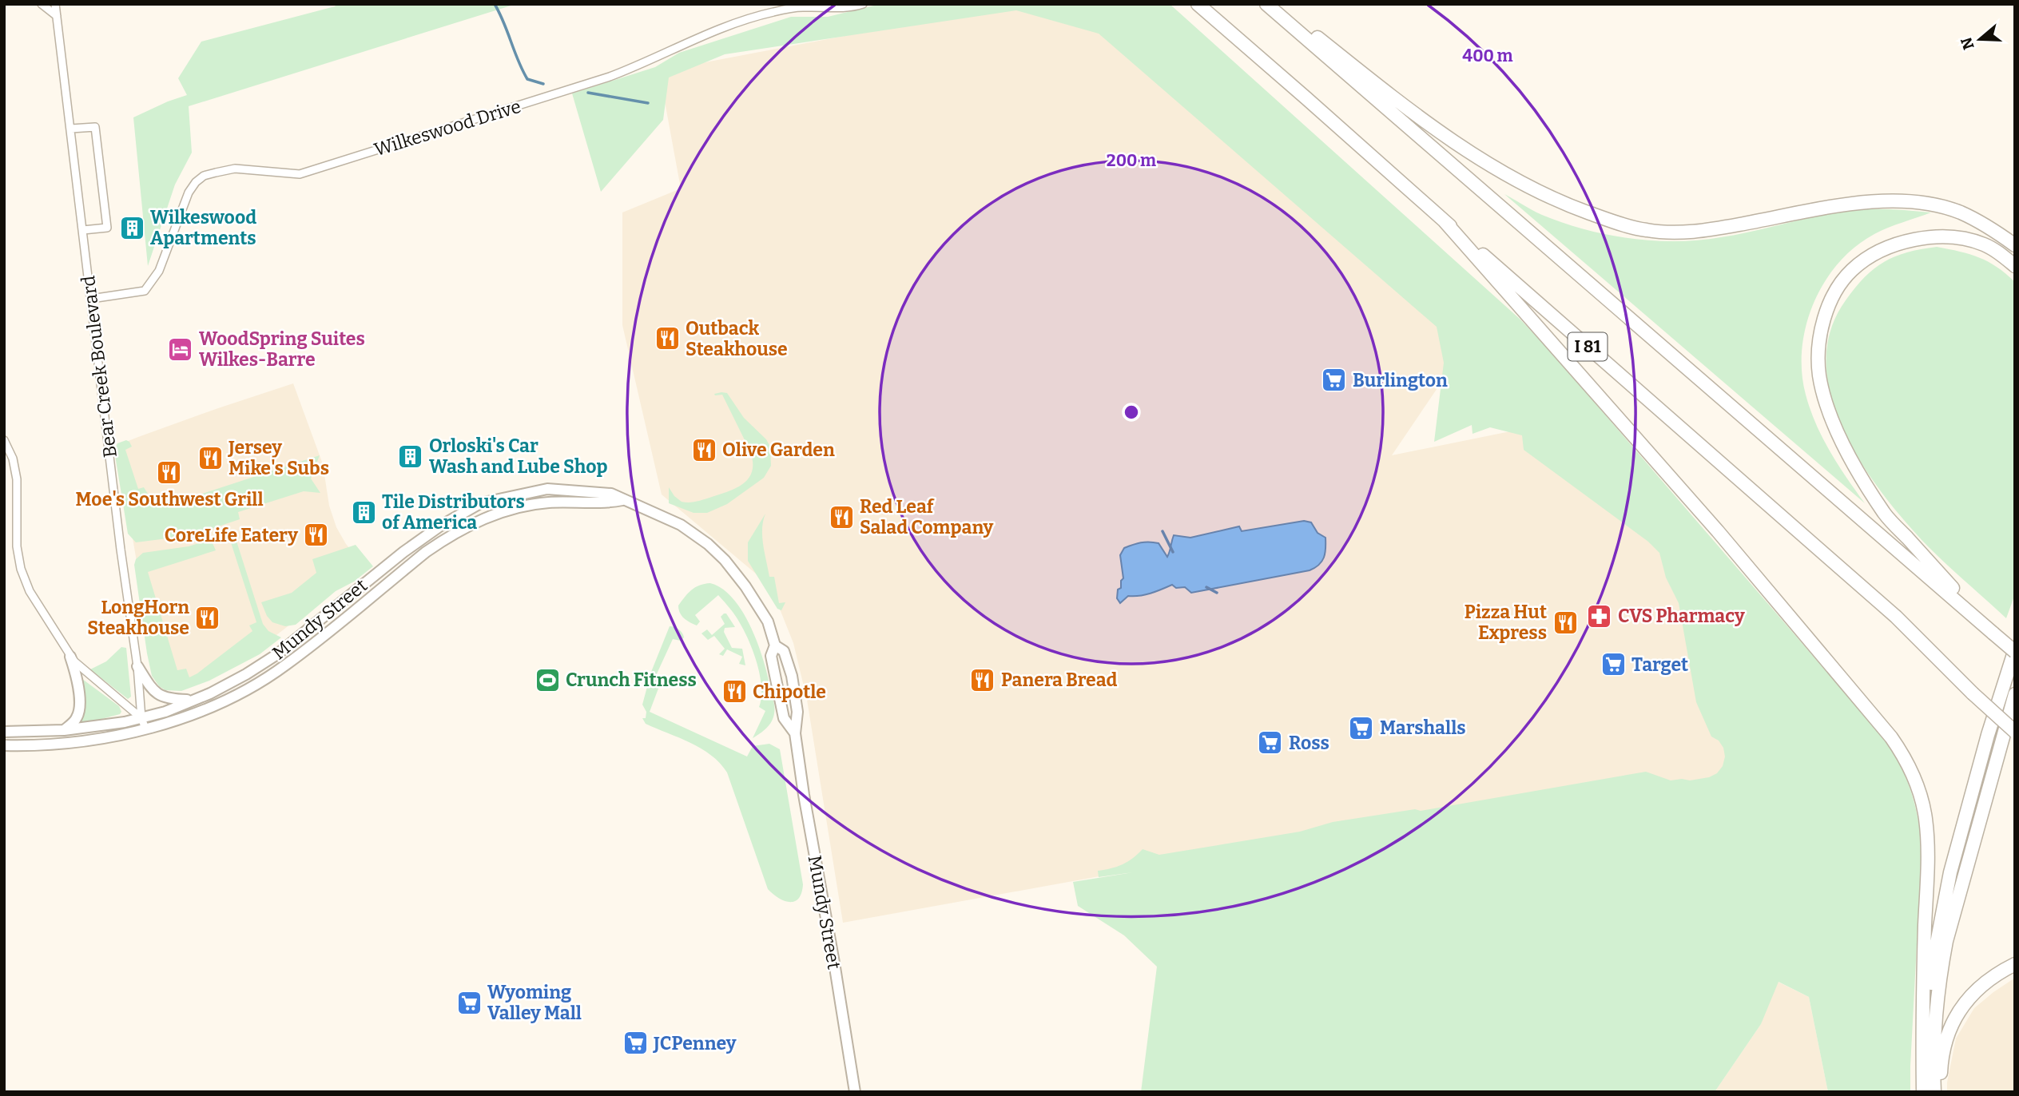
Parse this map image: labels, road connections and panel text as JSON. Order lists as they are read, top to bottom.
{
  "streets": {
    "highway": ["I 81"],
    "main road": ["Mundy Street"],
    "street": ["Wilkeswood Drive", "Bear Creek Boulevard"]
  },
  "crossings": [
    ["Wilkeswood Drive", "Bear Creek Boulevard"],
    ["Bear Creek Boulevard", "Mundy Street"]
  ],
  "places": {
    "building": ["Wilkeswood Apartments", "Orloski's Car Wash and Lube Shop", "Tile Distributors of America"],
    "restaurant": [
      "Outback Steakhouse",
      "Olive Garden",
      "Jersey Mike's Subs",
      "Moe's Southwest Grill",
      "Red Leaf Salad Company",
      "CoreLife Eatery",
      "LongHorn Steakhouse",
      "Pizza Hut Express",
      "Panera Bread",
      "Chipotle"
    ],
    "hotel": ["WoodSpring Suites Wilkes-Barre"],
    "supermarket": [
      "Burlington",
      "Target",
      "Marshalls",
      "Ross",
      "Wyoming Valley Mall",
      "JCPenney"
    ],
    "pharmacy": ["CVS Pharmacy"],
    "sports": ["Crunch Fitness"]
  },
  "north": "left",
  "rings": ["400 m", "200 m"]
}
